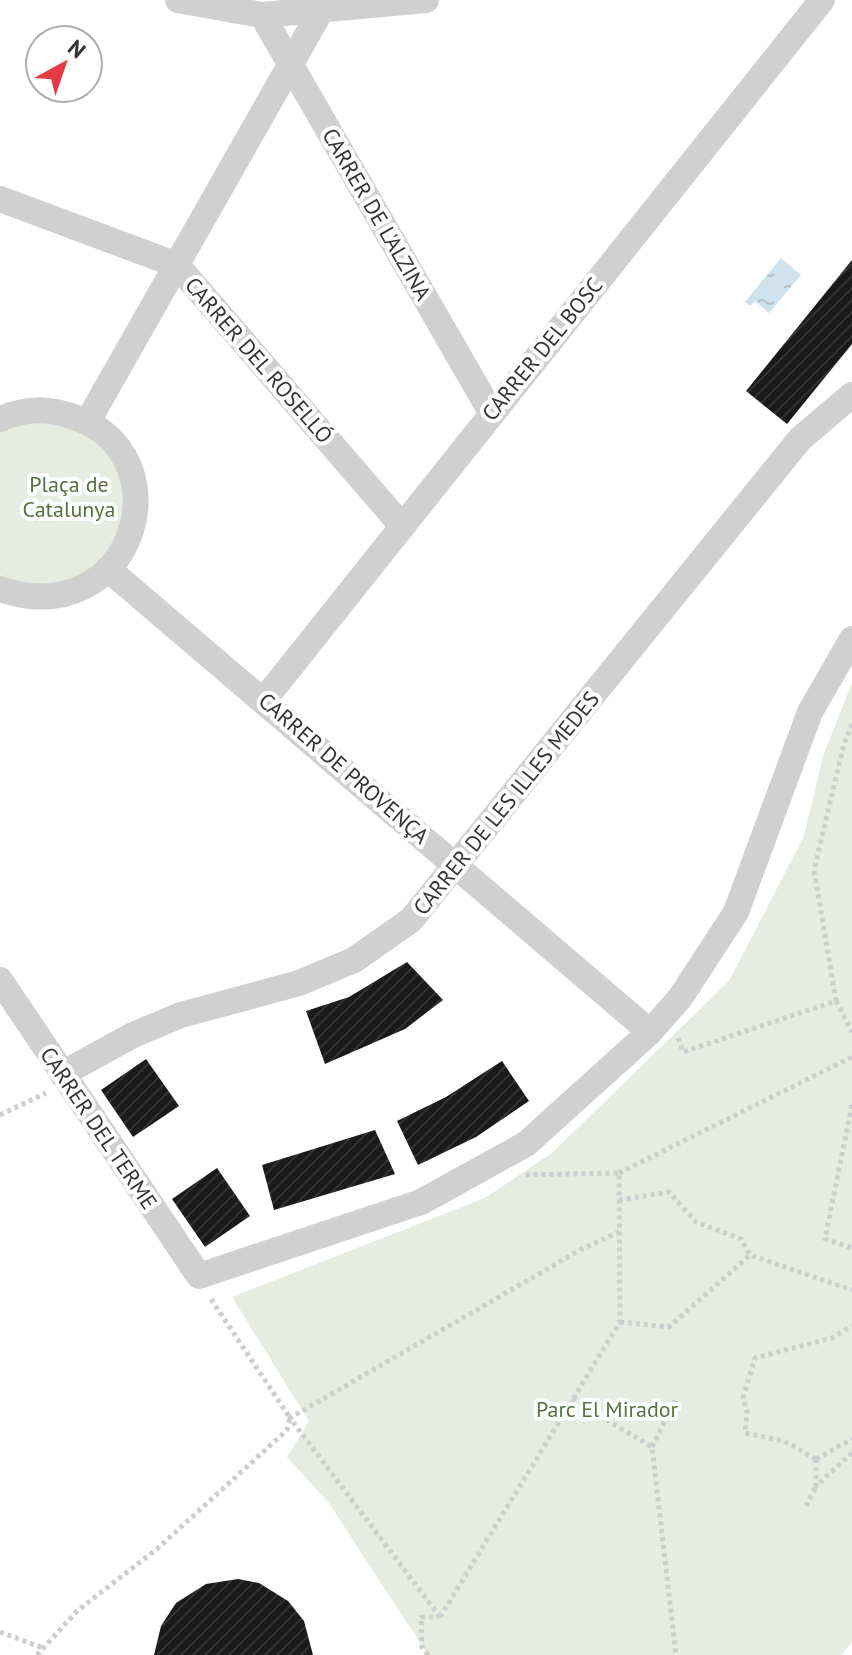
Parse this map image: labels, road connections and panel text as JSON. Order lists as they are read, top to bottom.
{
  "streets": {
    "street": [
      "CARRER DE L'ALZINA",
      "CARRER DEL BOSC",
      "CARRER DEL ROSELLÓ",
      "CARRER DE PROVENÇA",
      "CARRER DE LES ILLES MEDES",
      "CARRER DEL TERME"
    ]
  },
  "crossings": [
    ["CARRER DE L'ALZINA", "CARRER DEL BOSC"],
    ["CARRER DEL BOSC", "CARRER DEL ROSELLÓ"],
    ["CARRER DEL BOSC", "CARRER DE PROVENÇA"],
    ["CARRER DE PROVENÇA", "CARRER DE LES ILLES MEDES"],
    ["CARRER DE LES ILLES MEDES", "CARRER DEL TERME"]
  ],
  "parks": ["Plaça de Catalunya", "Parc El Mirador"],
  "north": "top right"
}
